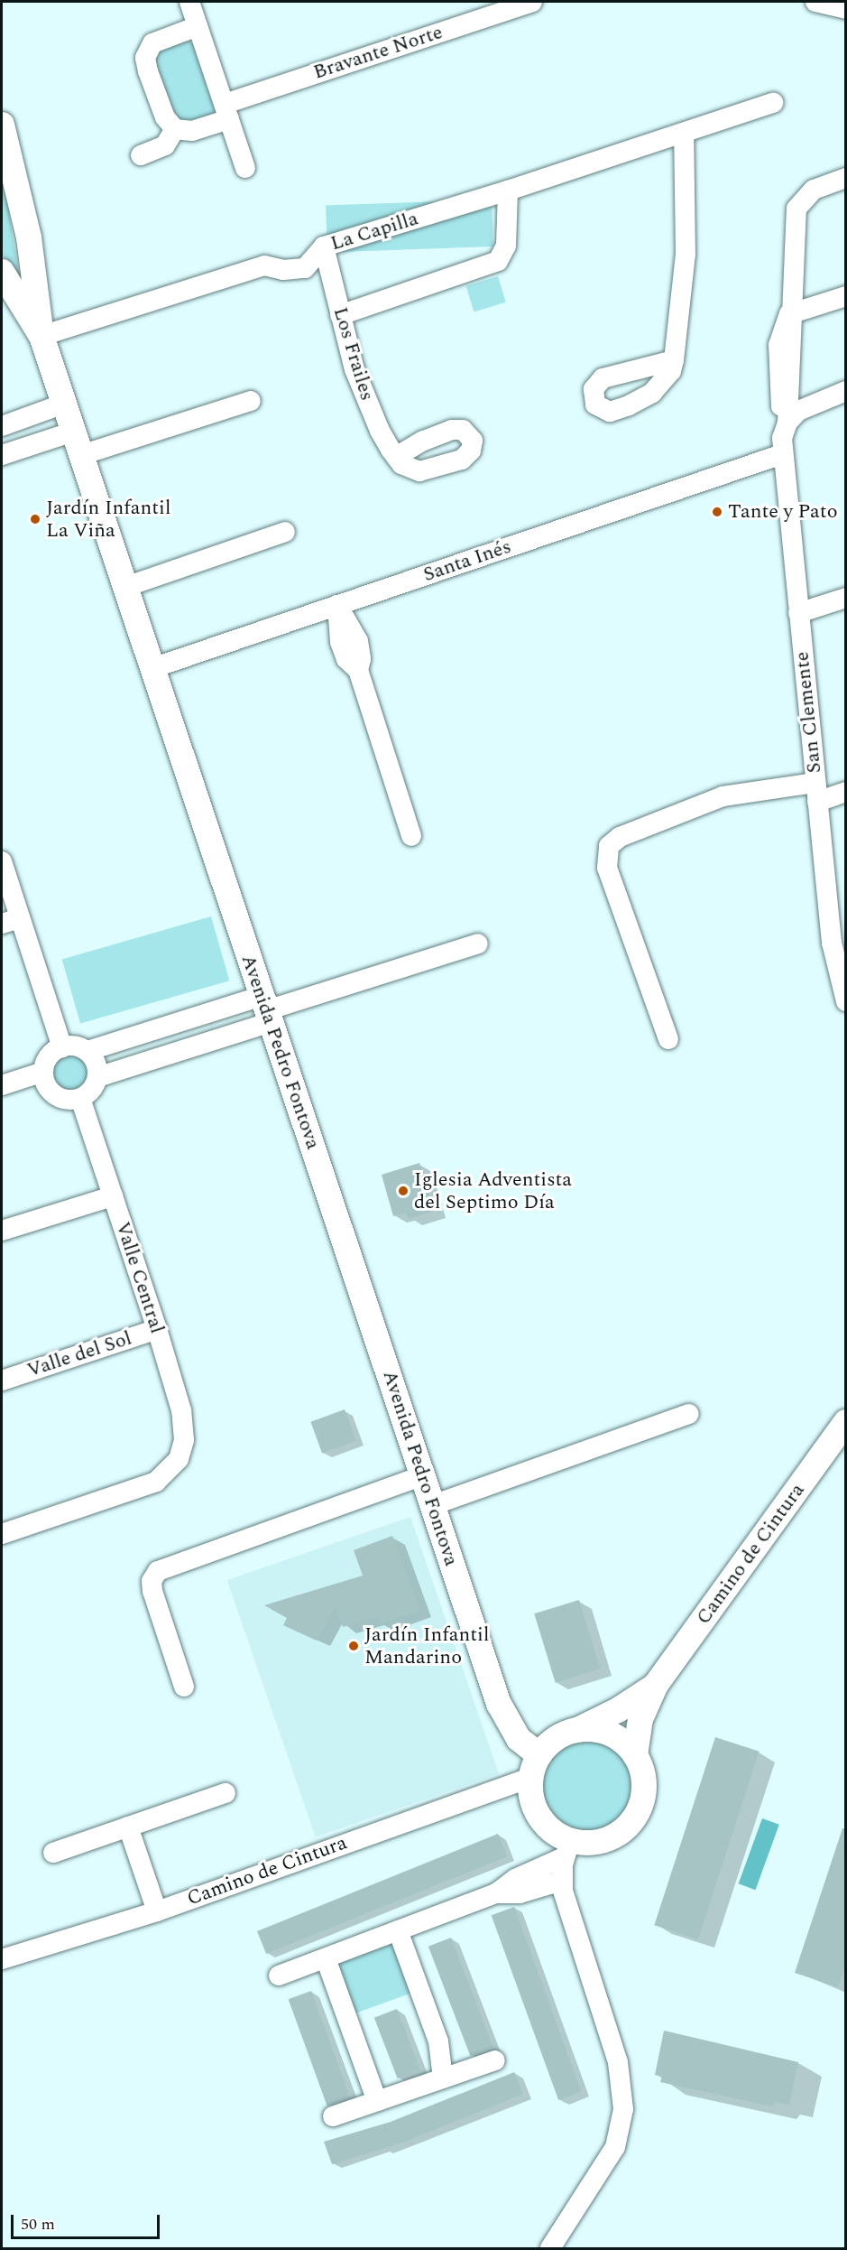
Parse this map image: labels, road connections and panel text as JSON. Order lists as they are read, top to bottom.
{
  "streets": {
    "street": [
      "Bravante Norte",
      "La Capilla",
      "Los Frailes",
      "Santa Inés",
      "San Clemente",
      "Avenida Pedro Fontova",
      "Valle Central",
      "Valle del Sol",
      "Camino de Cintura"
    ]
  },
  "crossings": [
    ["La Capilla", "Los Frailes"],
    ["La Capilla", "Avenida Pedro Fontova"],
    ["Santa Inés", "San Clemente"],
    ["Santa Inés", "Avenida Pedro Fontova"],
    ["Avenida Pedro Fontova", "Camino de Cintura"],
    ["Valle Central", "Valle del Sol"]
  ],
  "places": [
    "Tante y Pato",
    "Jardín Infantil La Viña",
    "Iglesia Adventista del Septimo Día",
    "Jardín Infantil Mandarino"
  ],
  "scale_bar": "50 m"
}
